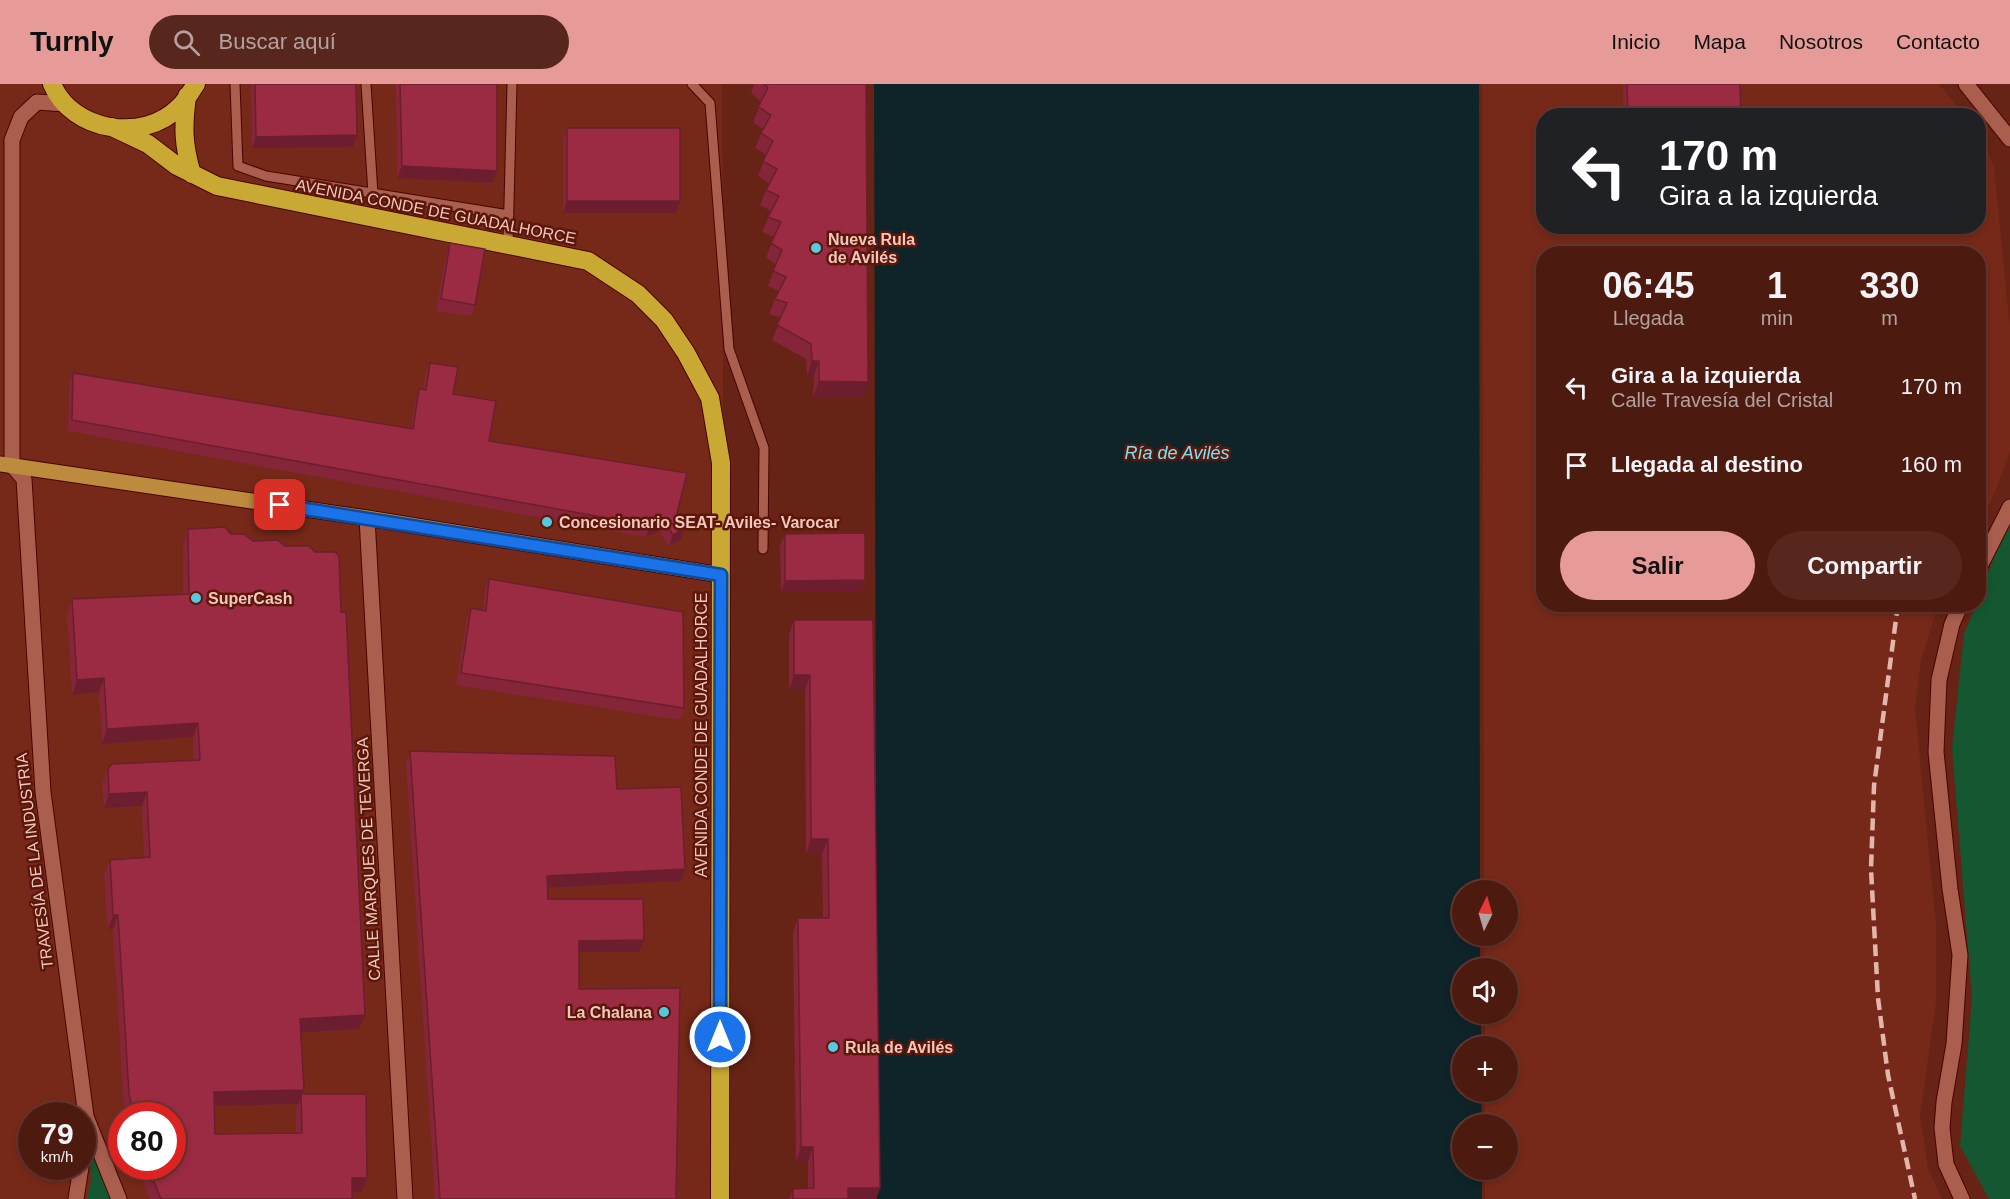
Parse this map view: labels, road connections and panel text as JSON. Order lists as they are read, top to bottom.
{
  "streets": {
    "highway": ["AVENIDA CONDE DE GUADALHORCE"],
    "street": ["CALLE MARQUES DE TEVERGA", "TRAVESÍA DE LA INDUSTRIA"]
  },
  "water": ["Ría de Avilés"],
  "places": [
    "Nueva Rula de Avilés",
    "Concesionario SEAT- Aviles- Varocar",
    "SuperCash",
    "La Chalana",
    "Rula de Avilés"
  ],
  "north": "top",
  "page": {
    "header": "Turnly",
    "search": "Buscar aquí",
    "nav": [
      "Inicio",
      "Mapa",
      "Nosotros",
      "Contacto"
    ],
    "turn": ["170 m", "Gira a la izquierda"],
    "eta": [
      "06:45",
      "Llegada",
      "1",
      "min",
      "330",
      "m"
    ],
    "list": [
      {
        "name": "Gira a la izquierda",
        "note": "Calle Travesía del Cristal",
        "value": "170 m"
      },
      {
        "name": "Llegada al destino",
        "value": "160 m"
      }
    ],
    "buttons": ["Salir", "Compartir"],
    "map_buttons": ["+", "−"],
    "speed": "79 km/h",
    "limit": "80"
  }
}
